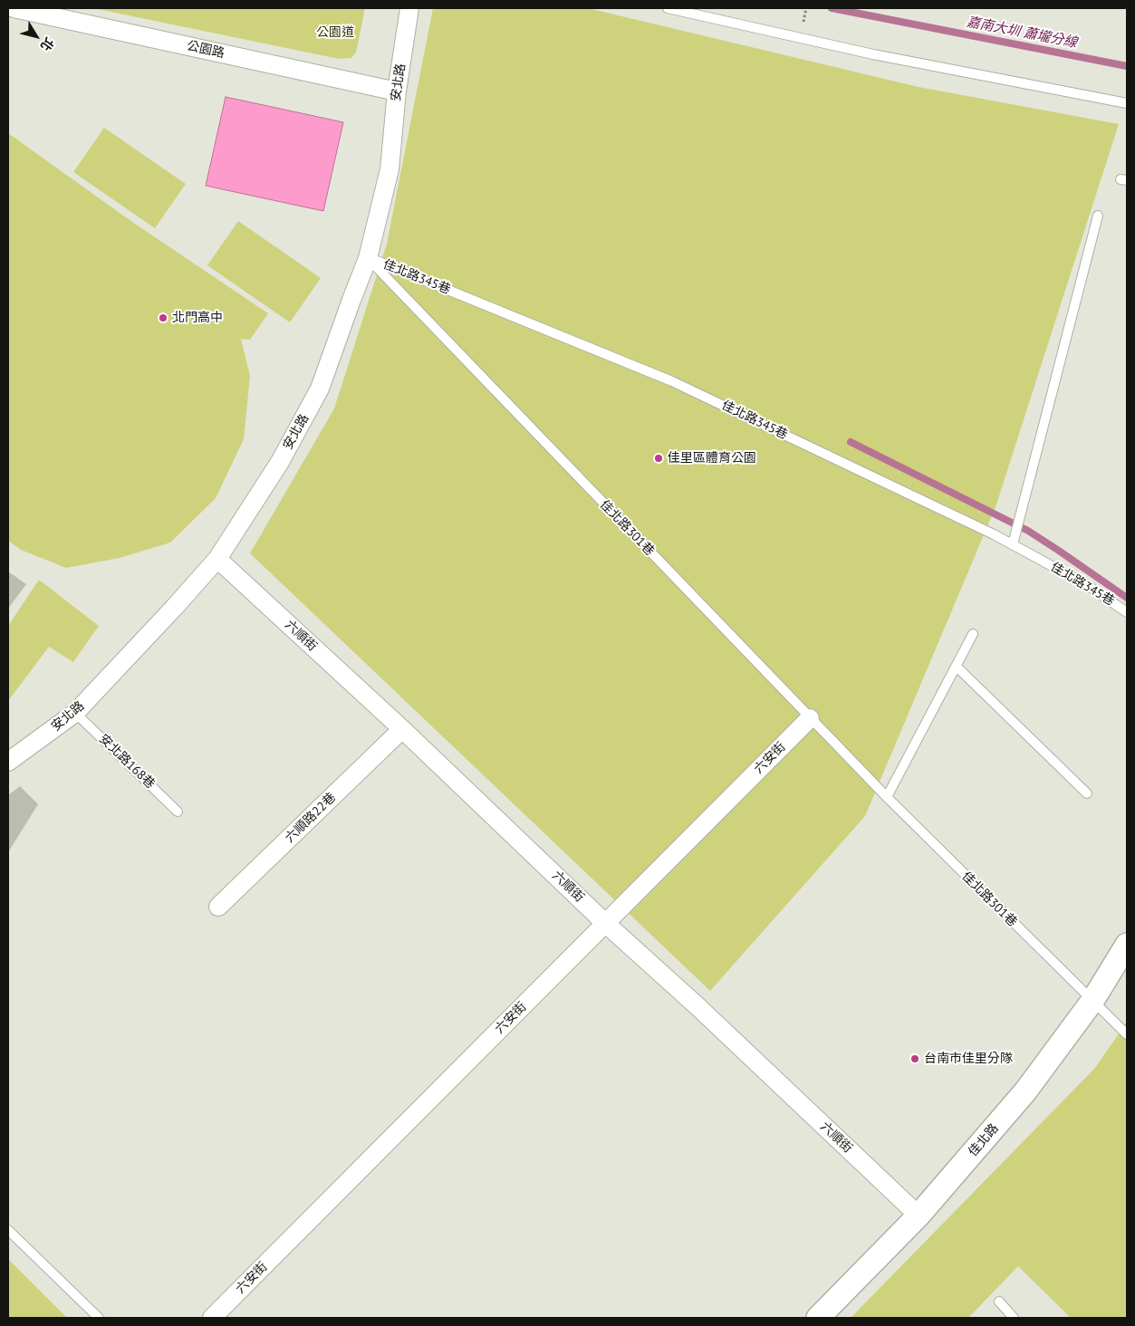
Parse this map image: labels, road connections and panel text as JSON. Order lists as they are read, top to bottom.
{
  "streets": {
    "street": [
      "公園路",
      "安北路",
      "六順街",
      "六安街",
      "六順路22巷",
      "佳北路"
    ],
    "lane": ["佳北路345巷", "佳北路301巷", "安北路168巷"]
  },
  "crossings": [
    ["公園路", "安北路"],
    ["安北路", "佳北路345巷"],
    ["安北路", "佳北路301巷"],
    ["安北路", "六順街"],
    ["安北路", "安北路168巷"],
    ["佳北路345巷", "佳北路301巷"],
    ["佳北路301巷", "六安街"],
    ["佳北路301巷", "佳北路"],
    ["六順街", "六安街"],
    ["六順街", "六順路22巷"],
    ["六順街", "佳北路"]
  ],
  "water": ["嘉南大圳 蕭壠分線"],
  "parks": ["公園道"],
  "places": ["北門高中", "佳里區體育公園", "台南市佳里分隊"],
  "north": "bottom right"
}
